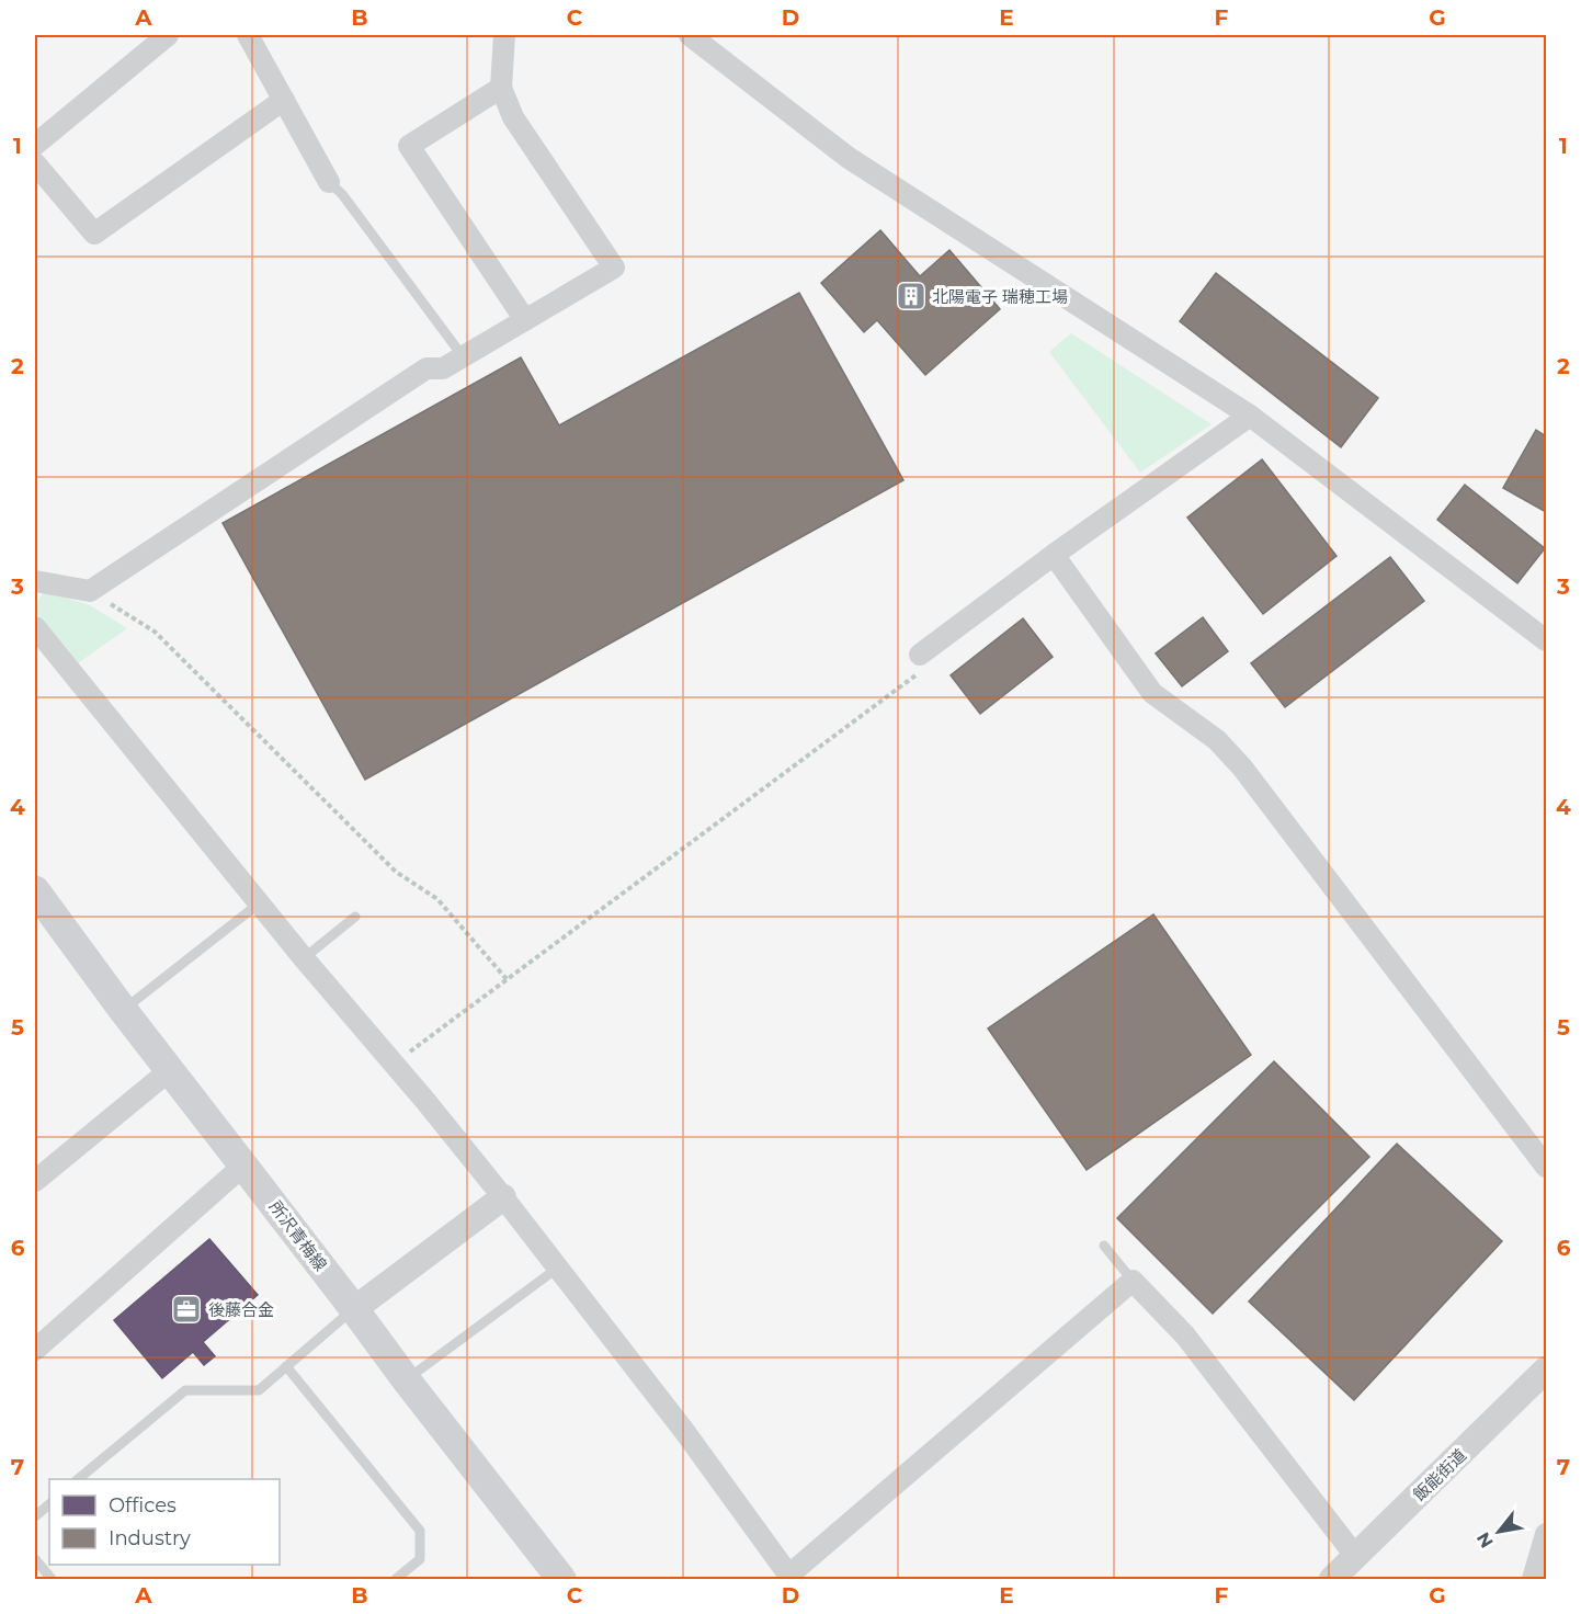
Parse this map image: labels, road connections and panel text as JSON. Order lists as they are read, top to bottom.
{
  "streets": {
    "main road": ["所沢青梅線"],
    "street": ["飯能街道"]
  },
  "places": {
    "building": ["北陽電子 瑞穂工場"],
    "office": ["後藤合金"]
  },
  "legend": ["Offices", "Industry"],
  "north": "bottom left",
  "grid": {
    "columns": [
      "A",
      "B",
      "C",
      "D",
      "E",
      "F",
      "G"
    ],
    "rows": [
      "1",
      "2",
      "3",
      "4",
      "5",
      "6",
      "7"
    ]
  }
}
